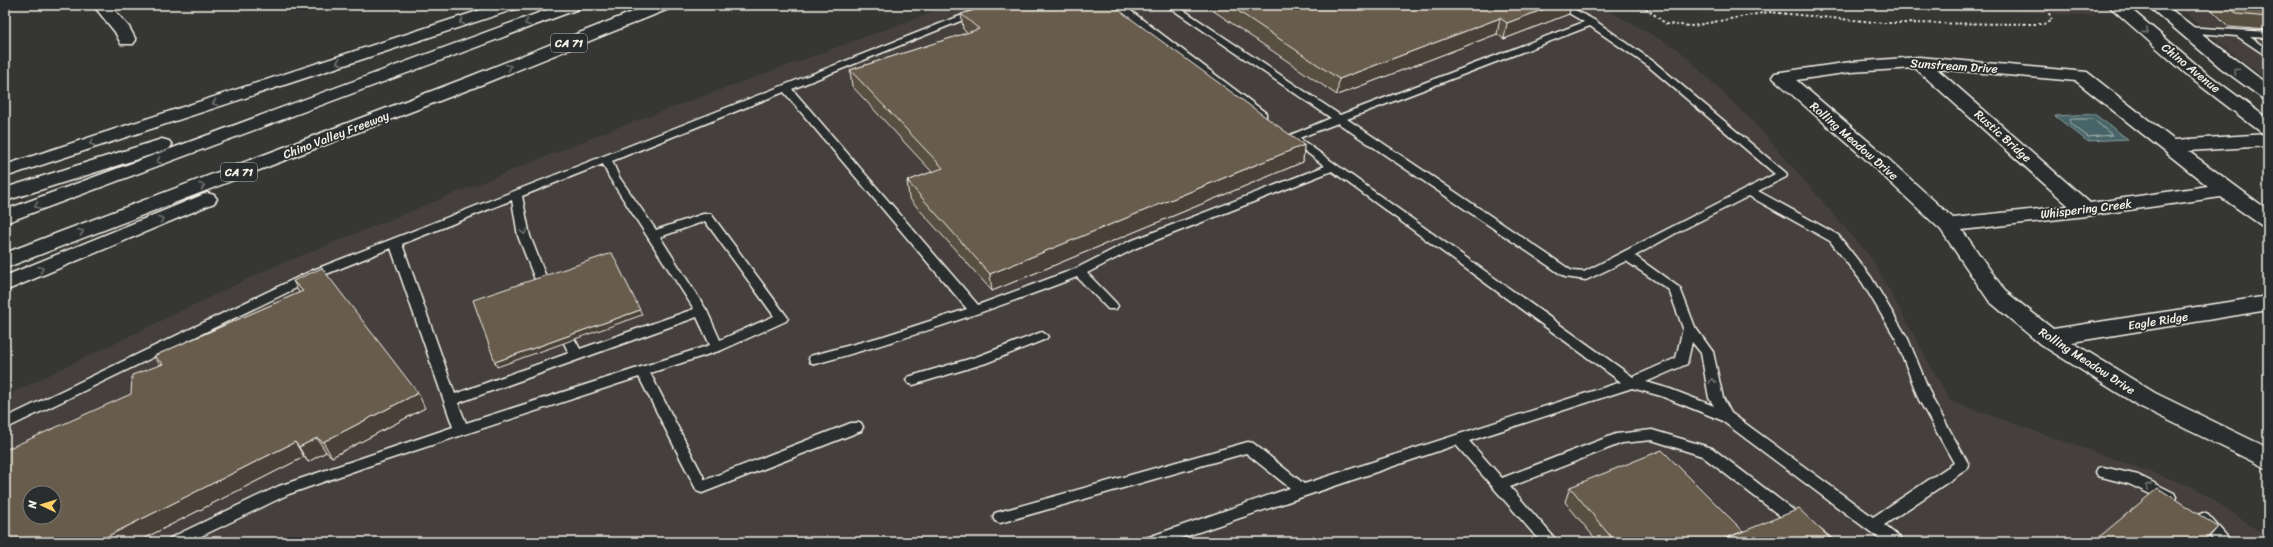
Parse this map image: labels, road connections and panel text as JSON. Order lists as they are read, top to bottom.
{
  "streets": {
    "main road": [
      "CA 71",
      "Sunstream Drive",
      "Chino Avenue",
      "Chino Valley Freeway",
      "Rustic Bridge",
      "Rolling Meadow Drive",
      "Whispering Creek",
      "Eagle Ridge"
    ]
  },
  "crossings": [
    ["Sunstream Drive", "Rustic Bridge"],
    ["Sunstream Drive", "Rolling Meadow Drive"],
    ["Rustic Bridge", "Whispering Creek"],
    ["Rolling Meadow Drive", "Whispering Creek"],
    ["Rolling Meadow Drive", "Eagle Ridge"]
  ],
  "north": "left"
}
